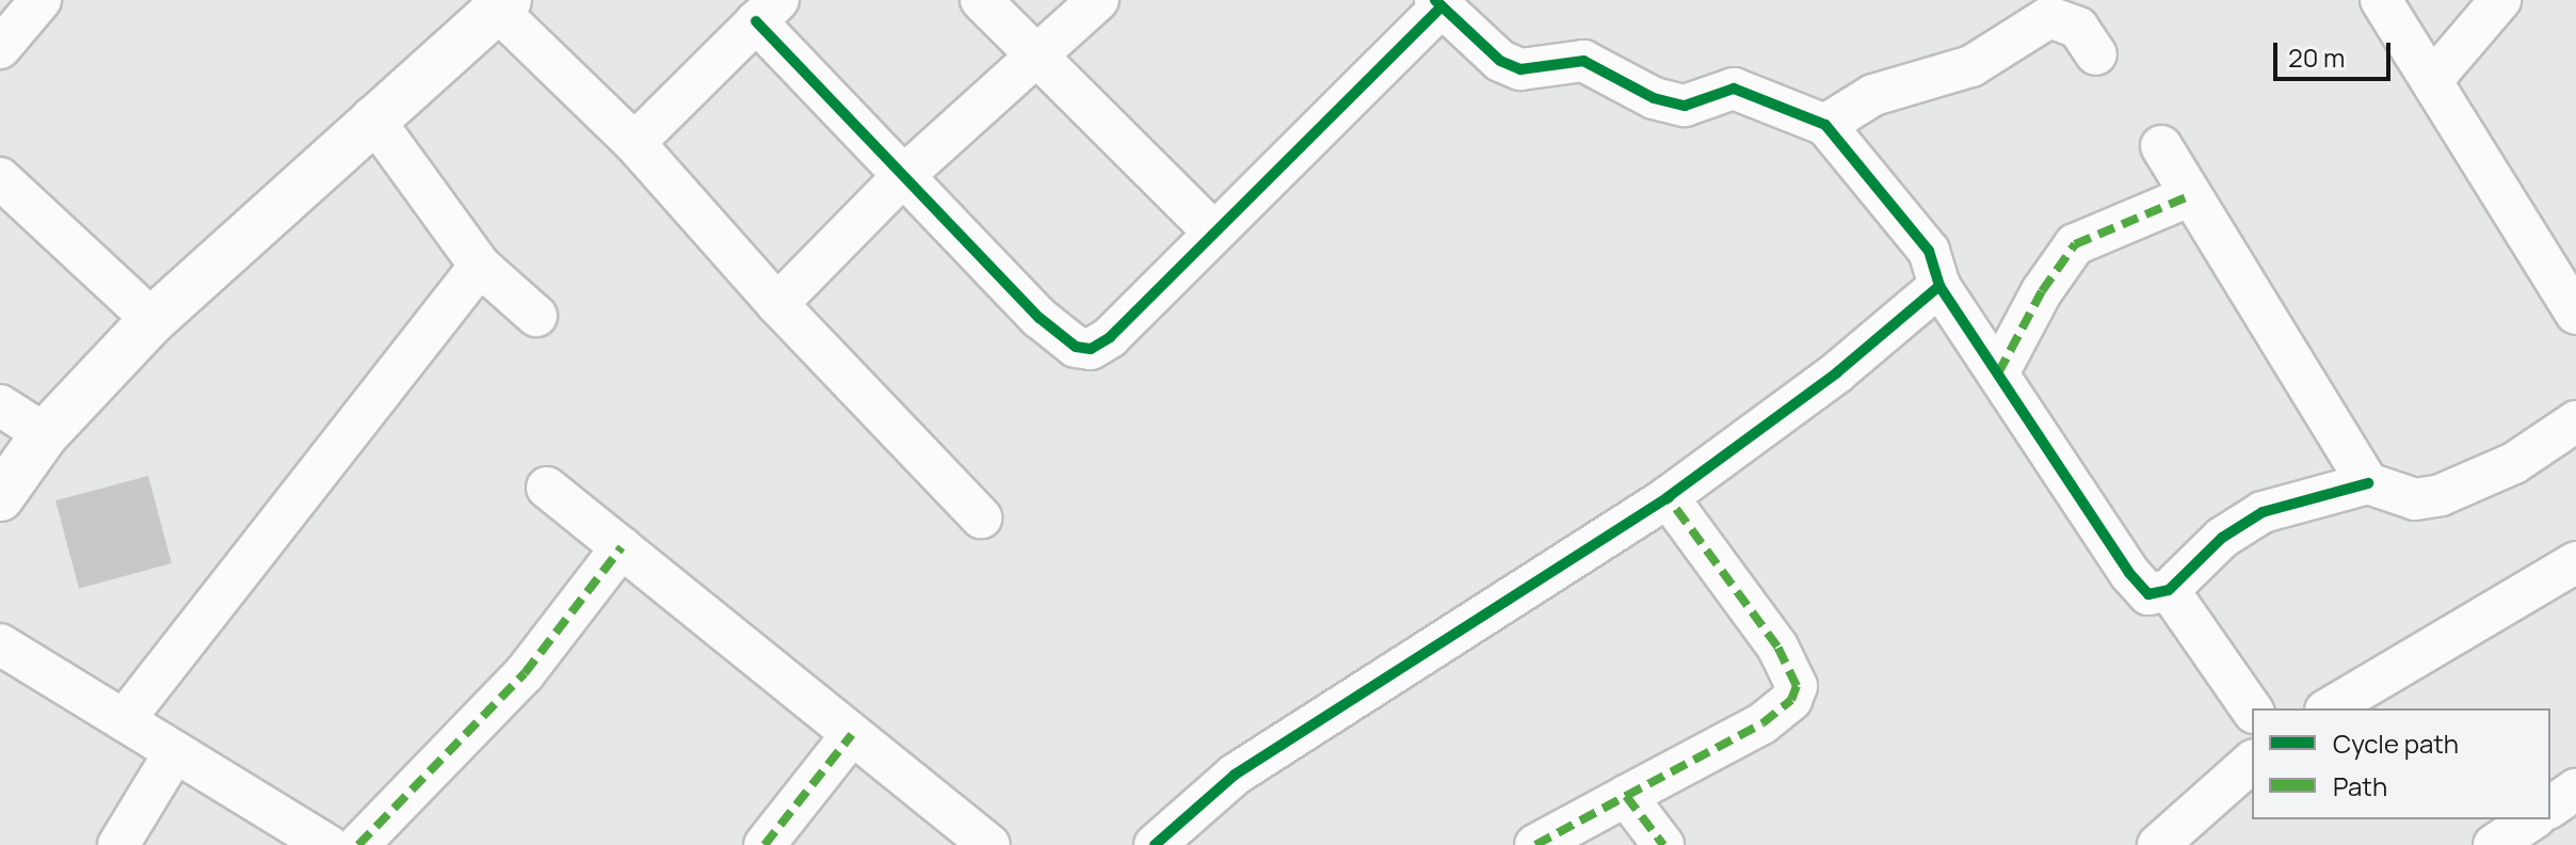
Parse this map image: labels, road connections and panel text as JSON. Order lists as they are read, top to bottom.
{
  "legend": ["Cycle path", "Path"],
  "scale_bar": "20 m"
}
